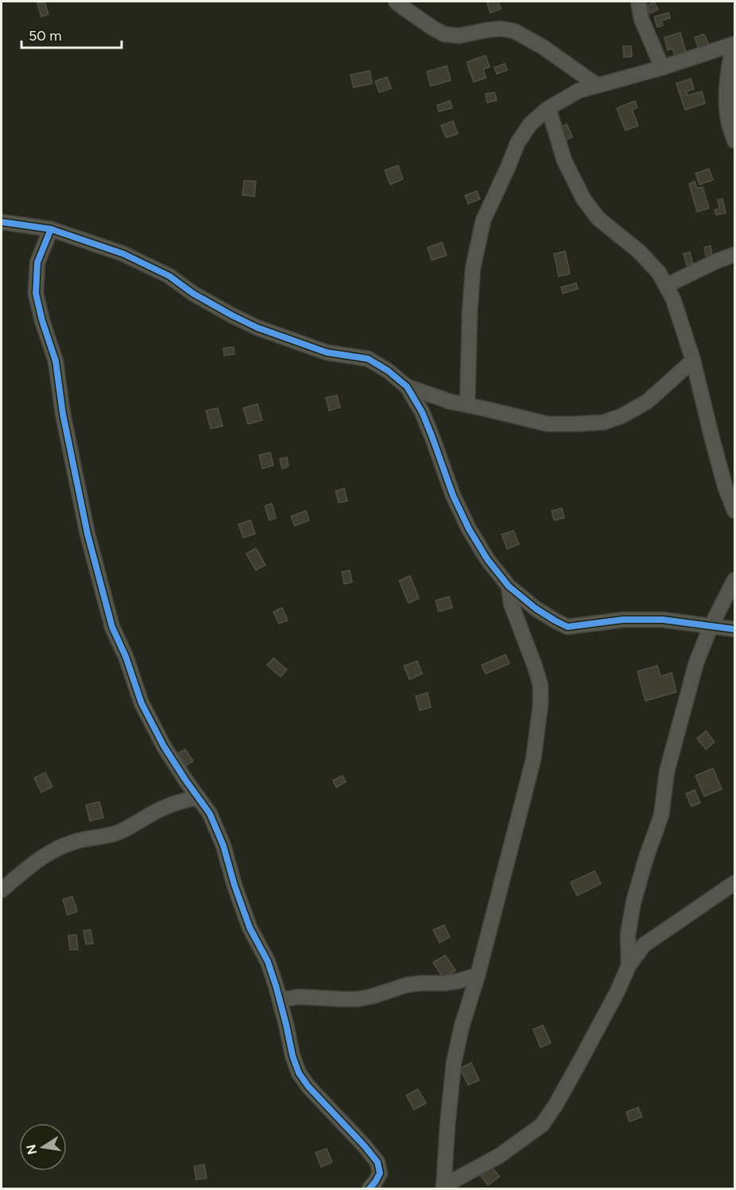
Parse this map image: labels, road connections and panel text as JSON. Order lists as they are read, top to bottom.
{
  "scale_bar": "50 m",
  "north": "left"
}
